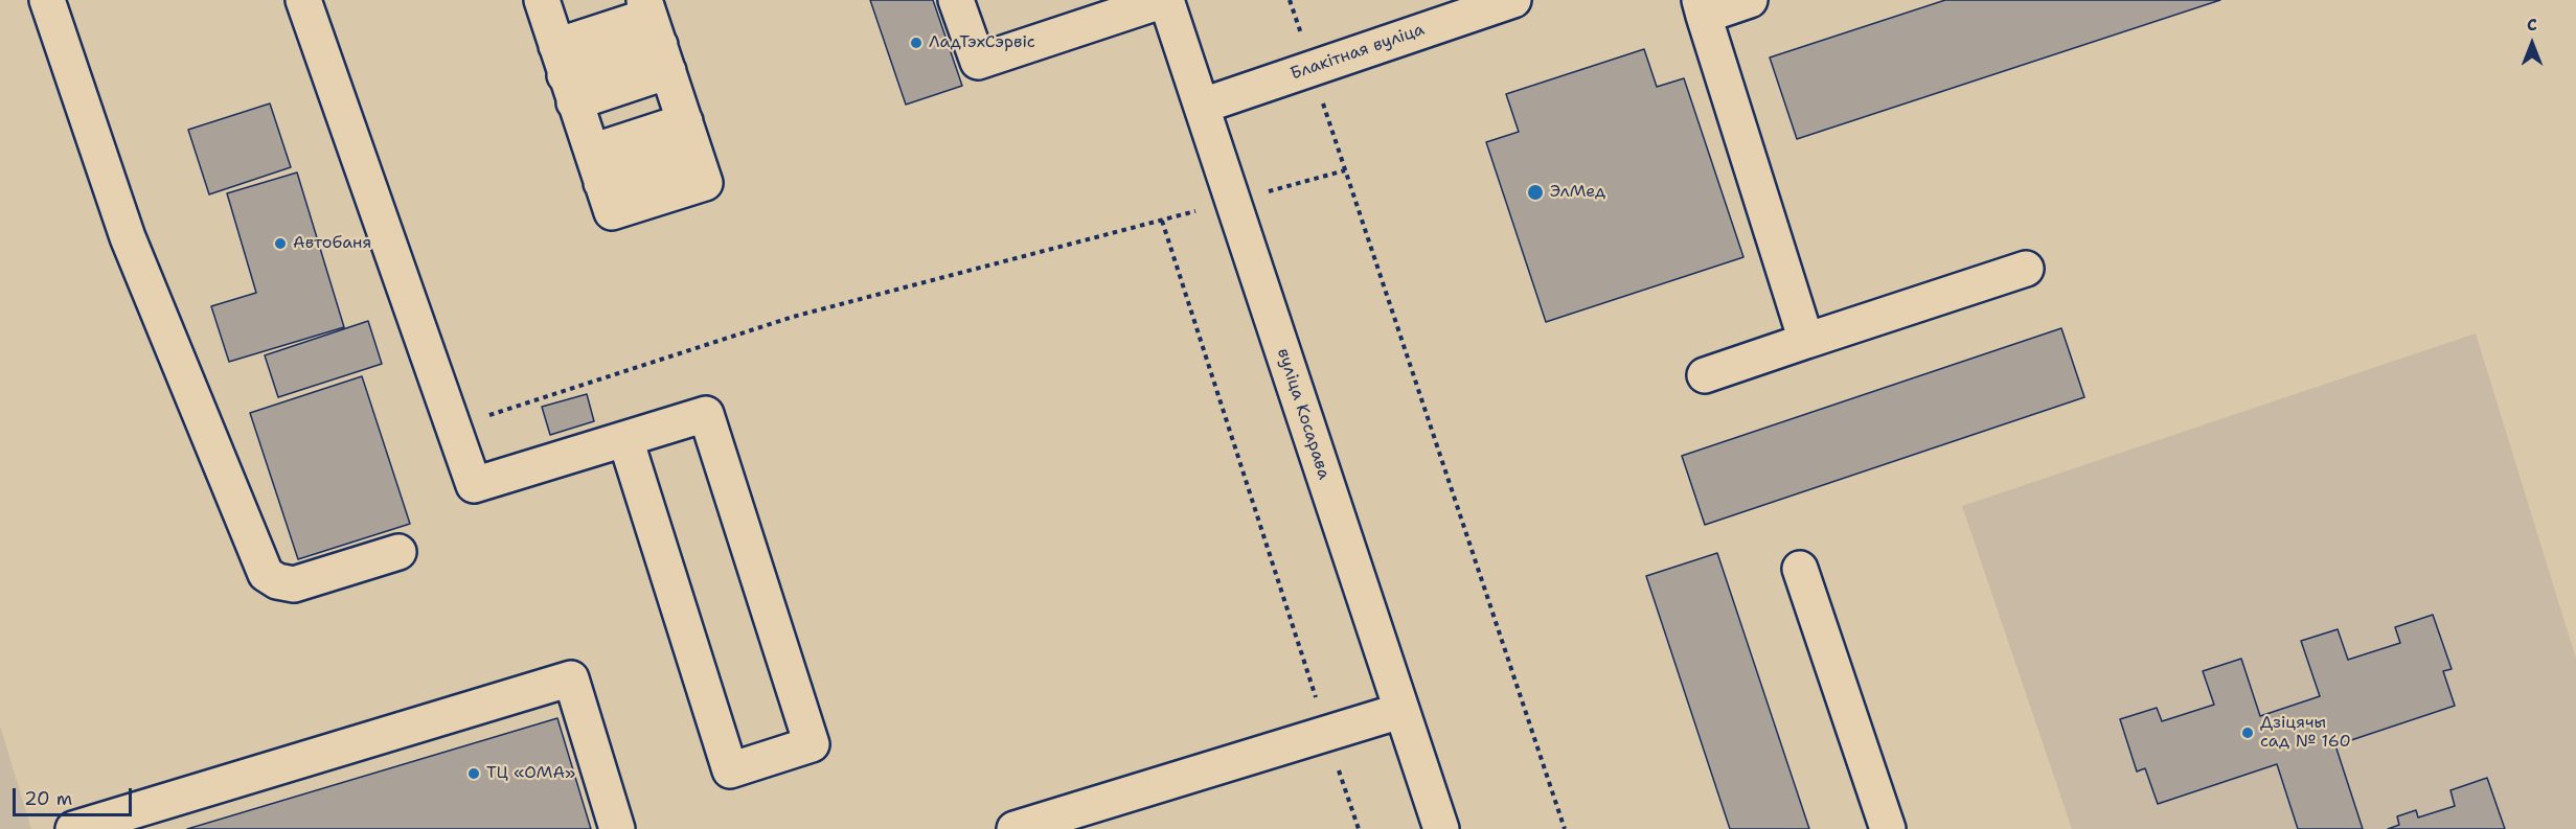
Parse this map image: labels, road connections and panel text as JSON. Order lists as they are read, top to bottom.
{
  "streets": {
    "street": ["Блакітная вуліца", "вуліца Косарава"]
  },
  "crossings": [
    ["Блакітная вуліца", "вуліца Косарава"]
  ],
  "places": [
    "ЛадТэхСэрвіс",
    "ЭлМед",
    "Автобаня",
    "Дзіцячы сад № 160",
    "ТЦ «ОМА»"
  ],
  "scale_bar": "20 m",
  "north": "top"
}
